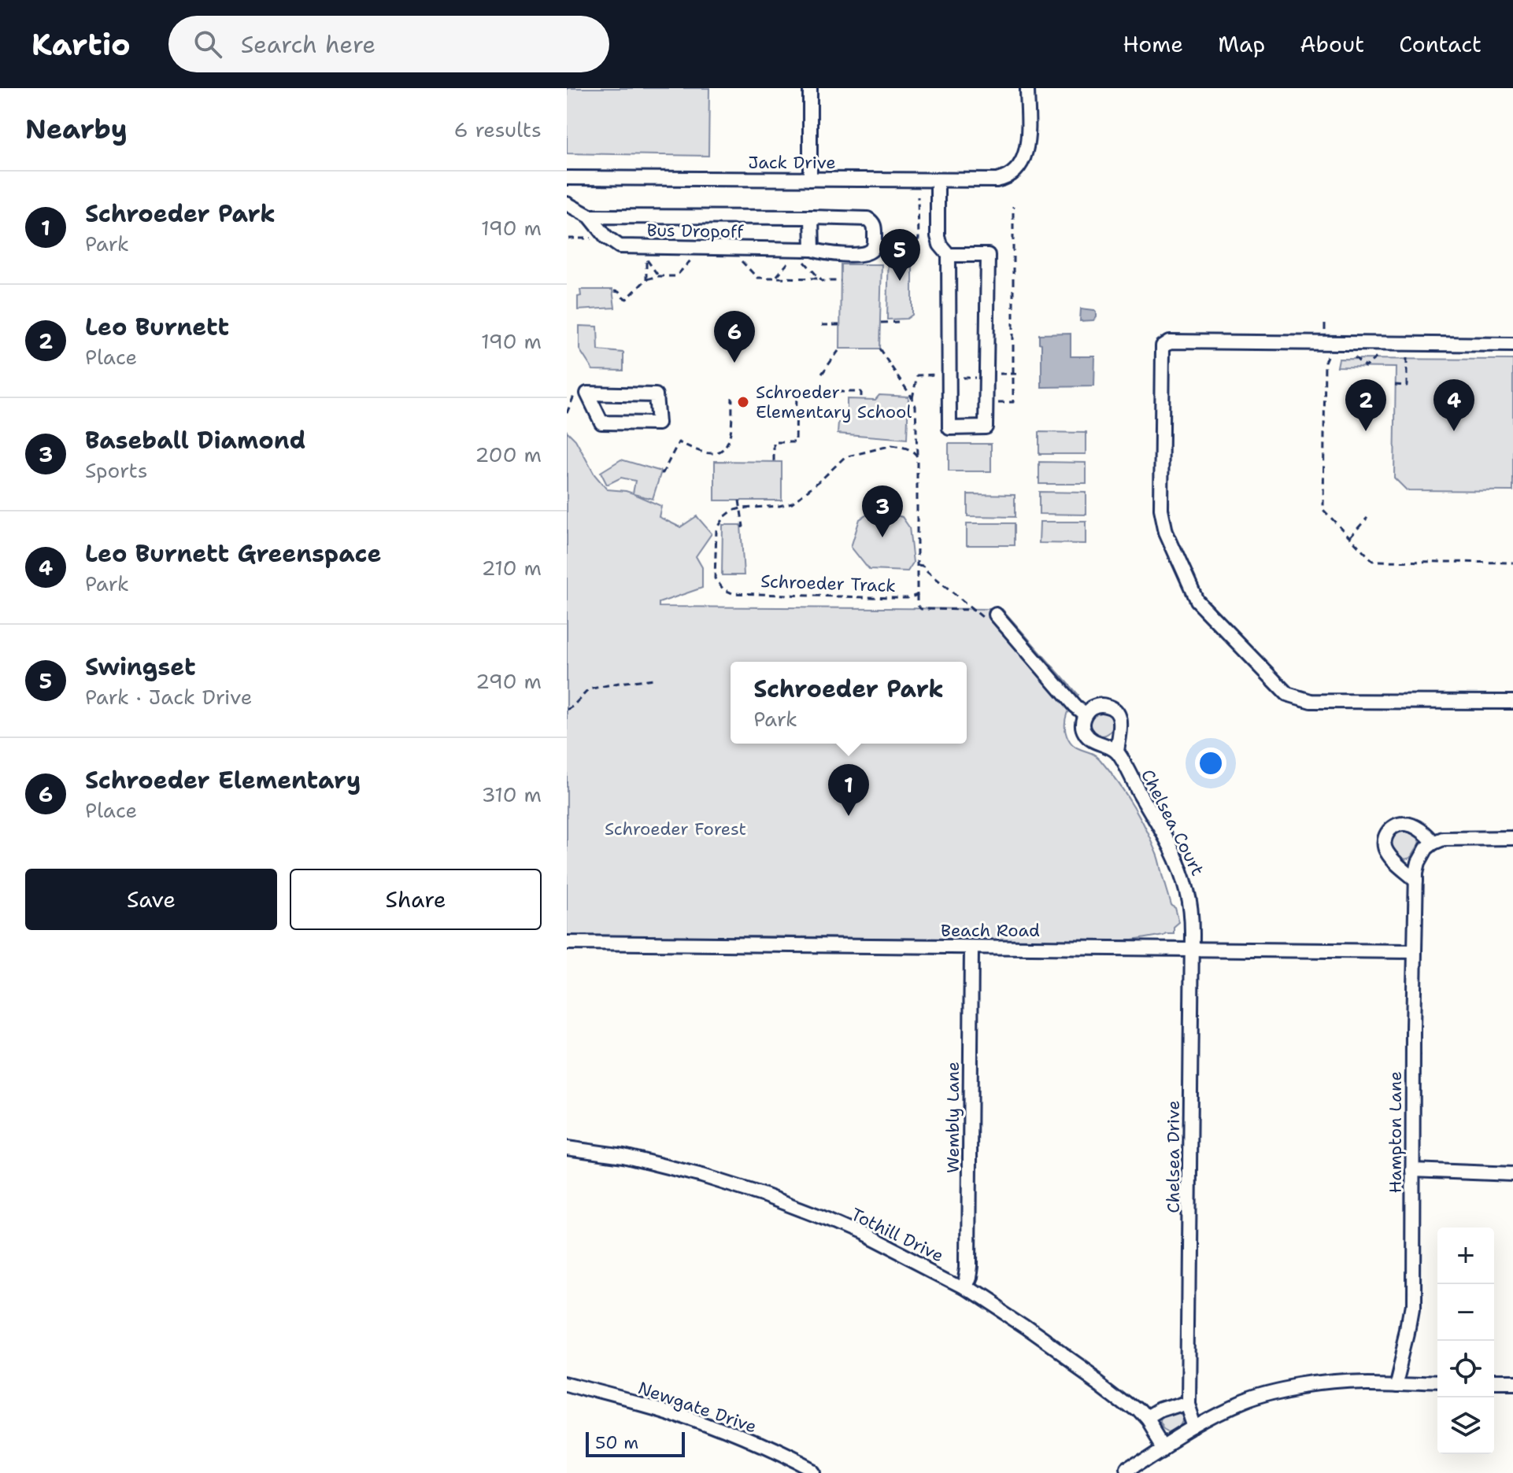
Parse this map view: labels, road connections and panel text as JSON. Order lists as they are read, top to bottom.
{
  "streets": {
    "street": [
      "Jack Drive",
      "Bus Dropoff",
      "Chelsea Court",
      "Beach Road",
      "Wembly Lane",
      "Hampton Lane",
      "Chelsea Drive",
      "Tothill Drive",
      "Newgate Drive"
    ],
    "path": ["Schroeder Track"]
  },
  "crossings": [
    ["Chelsea Court", "Beach Road"],
    ["Chelsea Court", "Chelsea Drive"],
    ["Beach Road", "Wembly Lane"],
    ["Beach Road", "Hampton Lane"],
    ["Beach Road", "Chelsea Drive"],
    ["Wembly Lane", "Tothill Drive"]
  ],
  "parks": ["Schroeder Forest"],
  "places": ["Schroeder Elementary School"],
  "scale_bar": "50 m",
  "page": {
    "header": "Kartio",
    "search": "Search here",
    "nav": [
      "Home",
      "Map",
      "About",
      "Contact"
    ],
    "heading": ["Nearby", "6 results"],
    "list": [
      {
        "mark": "1",
        "name": "Schroeder Park",
        "note": "Park",
        "value": "190 m"
      },
      {
        "mark": "2",
        "name": "Leo Burnett",
        "note": "Place",
        "value": "190 m"
      },
      {
        "mark": "3",
        "name": "Baseball Diamond",
        "note": "Sports",
        "value": "200 m"
      },
      {
        "mark": "4",
        "name": "Leo Burnett Greenspace",
        "note": "Park",
        "value": "210 m"
      },
      {
        "mark": "5",
        "name": "Swingset",
        "note": "Park · Jack Drive",
        "value": "290 m"
      },
      {
        "mark": "6",
        "name": "Schroeder Elementary",
        "note": "Place",
        "value": "310 m"
      }
    ],
    "pins": [
      "5",
      "6",
      "2",
      "4",
      "3",
      "1"
    ],
    "popup": ["Schroeder Park", "Park"],
    "buttons": ["Save", "Share"],
    "map_buttons": ["+", "−"],
    "scale": "50 m"
  }
}
